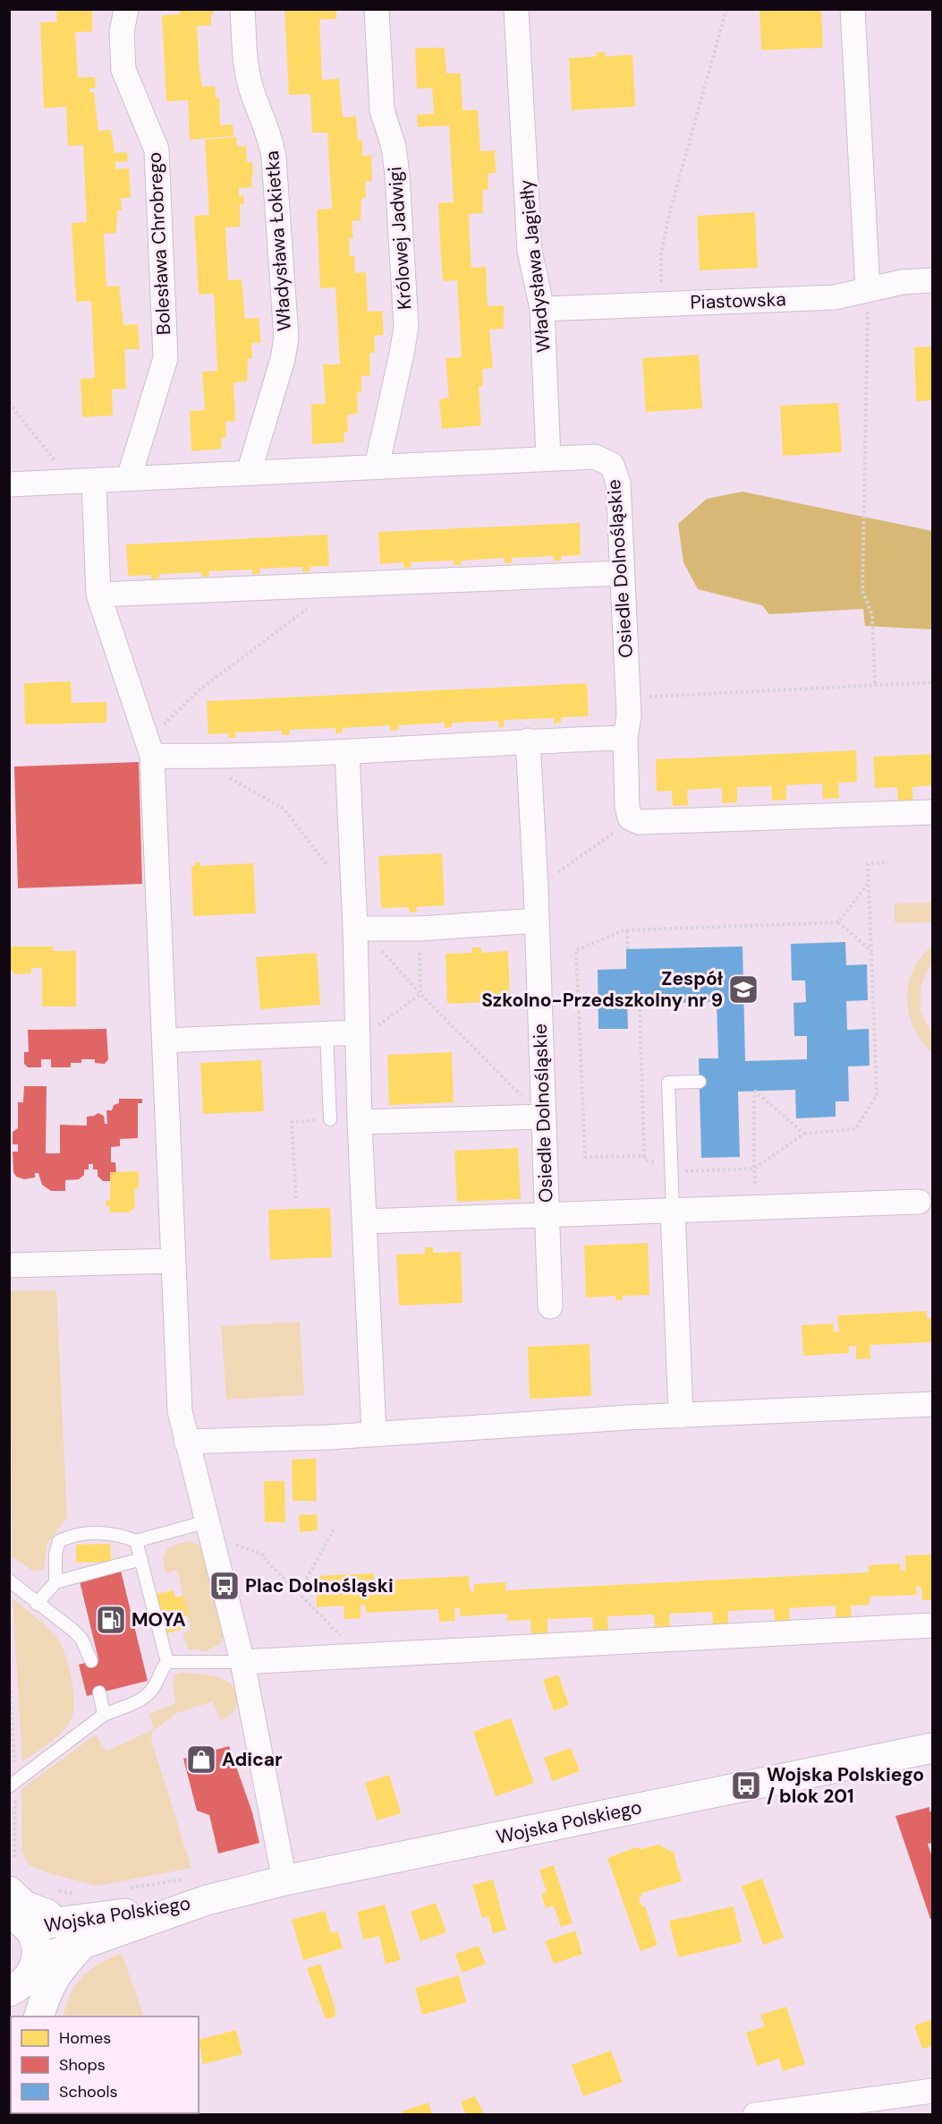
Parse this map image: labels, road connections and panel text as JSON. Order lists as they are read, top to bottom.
{
  "streets": {
    "street": [
      "Królowej Jadwigi",
      "Władysława Łokietka",
      "Bolesława Chrobrego",
      "Władysława Jagiełły",
      "Piastowska",
      "Osiedle Dolnośląskie",
      "Wojska Polskiego"
    ]
  },
  "crossings": [
    ["Królowej Jadwigi", "Osiedle Dolnośląskie"],
    ["Władysława Łokietka", "Osiedle Dolnośląskie"],
    ["Bolesława Chrobrego", "Osiedle Dolnośląskie"],
    ["Władysława Jagiełły", "Piastowska"],
    ["Władysława Jagiełły", "Osiedle Dolnośląskie"]
  ],
  "places": {
    "school or university": ["Zespół Szkolno-Przedszkolny nr 9"],
    "bus stop": ["Plac Dolnośląski", "Wojska Polskiego / blok 201"],
    "fuel station": ["MOYA"],
    "shop": ["Adicar"]
  },
  "legend": ["Homes", "Shops", "Schools"]
}
